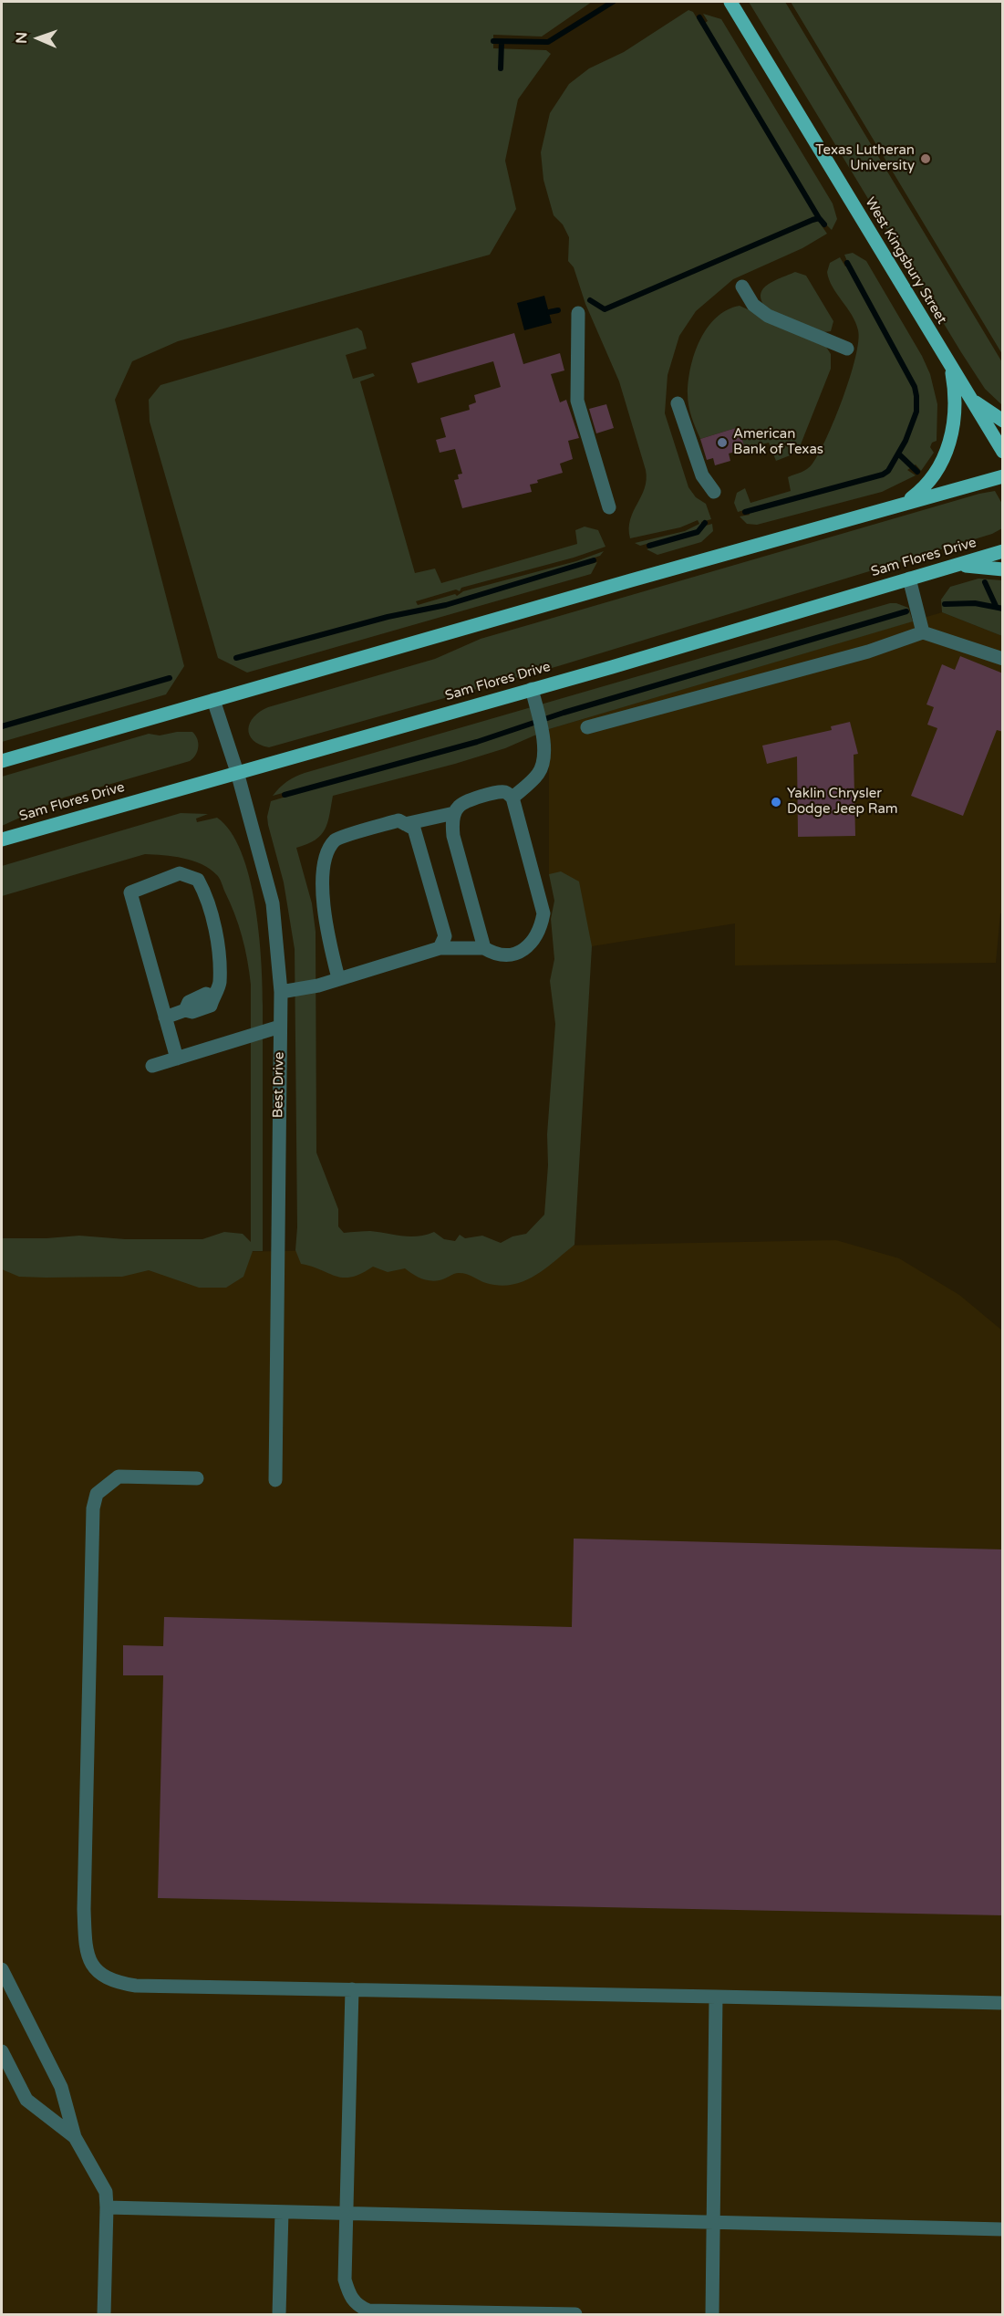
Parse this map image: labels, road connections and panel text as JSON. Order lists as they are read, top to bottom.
{
  "streets": {
    "main road": ["West Kingsbury Street", "Sam Flores Drive"],
    "street": ["Best Drive"]
  },
  "crossings": [
    ["Sam Flores Drive", "Best Drive"]
  ],
  "places": ["Texas Lutheran University", "American Bank of Texas", "Yaklin Chrysler Dodge Jeep Ram"],
  "north": "left"
}
